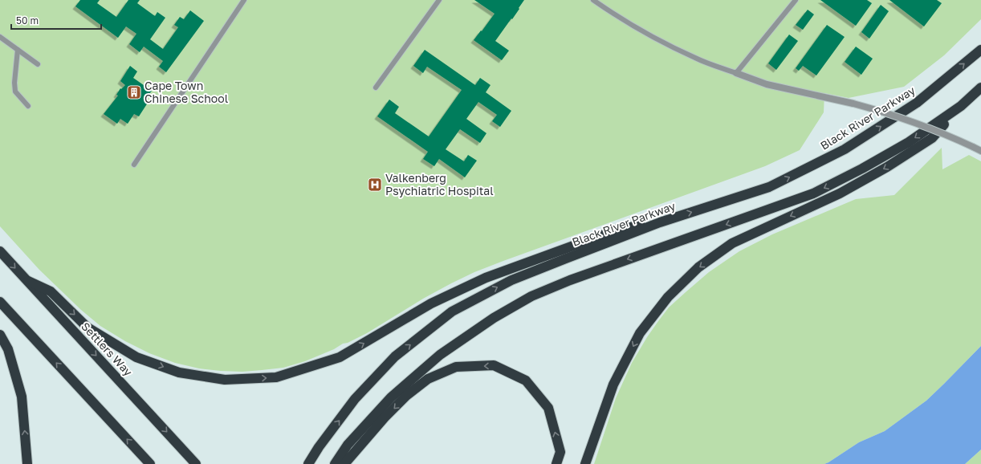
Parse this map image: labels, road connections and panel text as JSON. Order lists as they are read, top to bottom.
{
  "streets": {
    "highway": ["Black River Parkway", "Settlers Way"]
  },
  "places": {
    "building": ["Cape Town Chinese School"],
    "hospital": ["Valkenberg Psychiatric Hospital"]
  },
  "scale_bar": "50 m"
}
